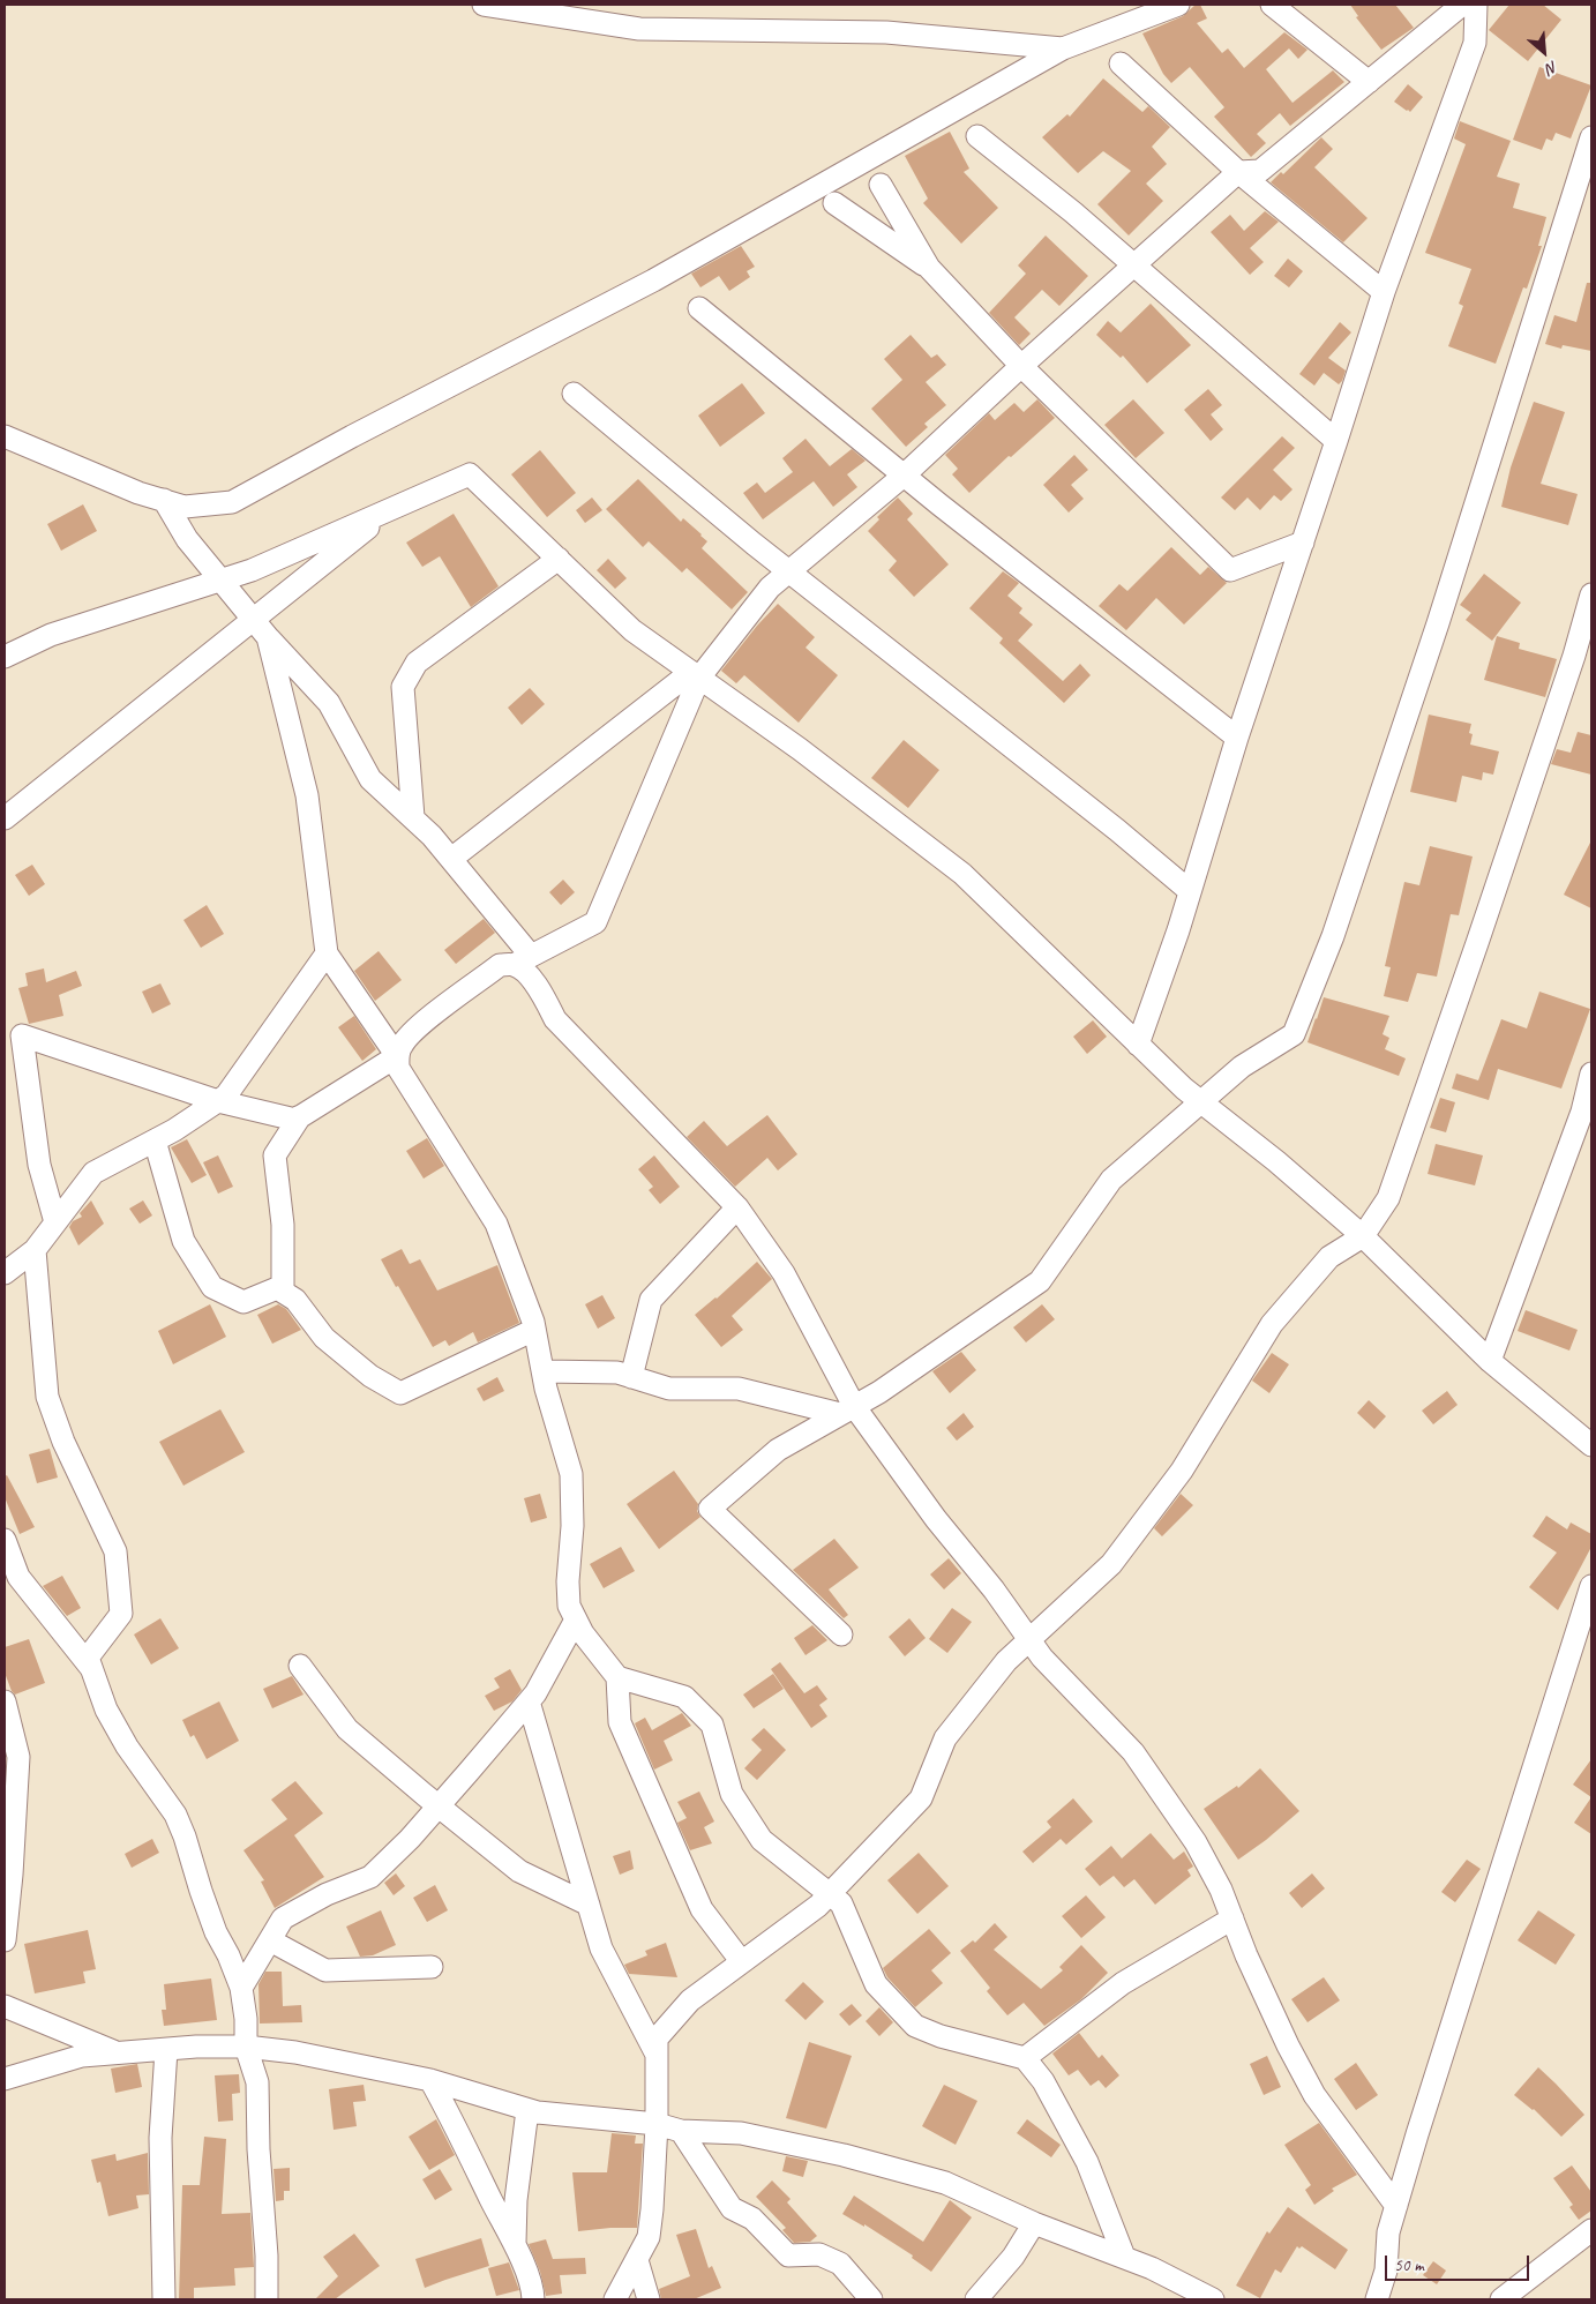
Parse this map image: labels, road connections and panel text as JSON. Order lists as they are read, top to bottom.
{
  "scale_bar": "50 m",
  "north": "bottom right"
}
